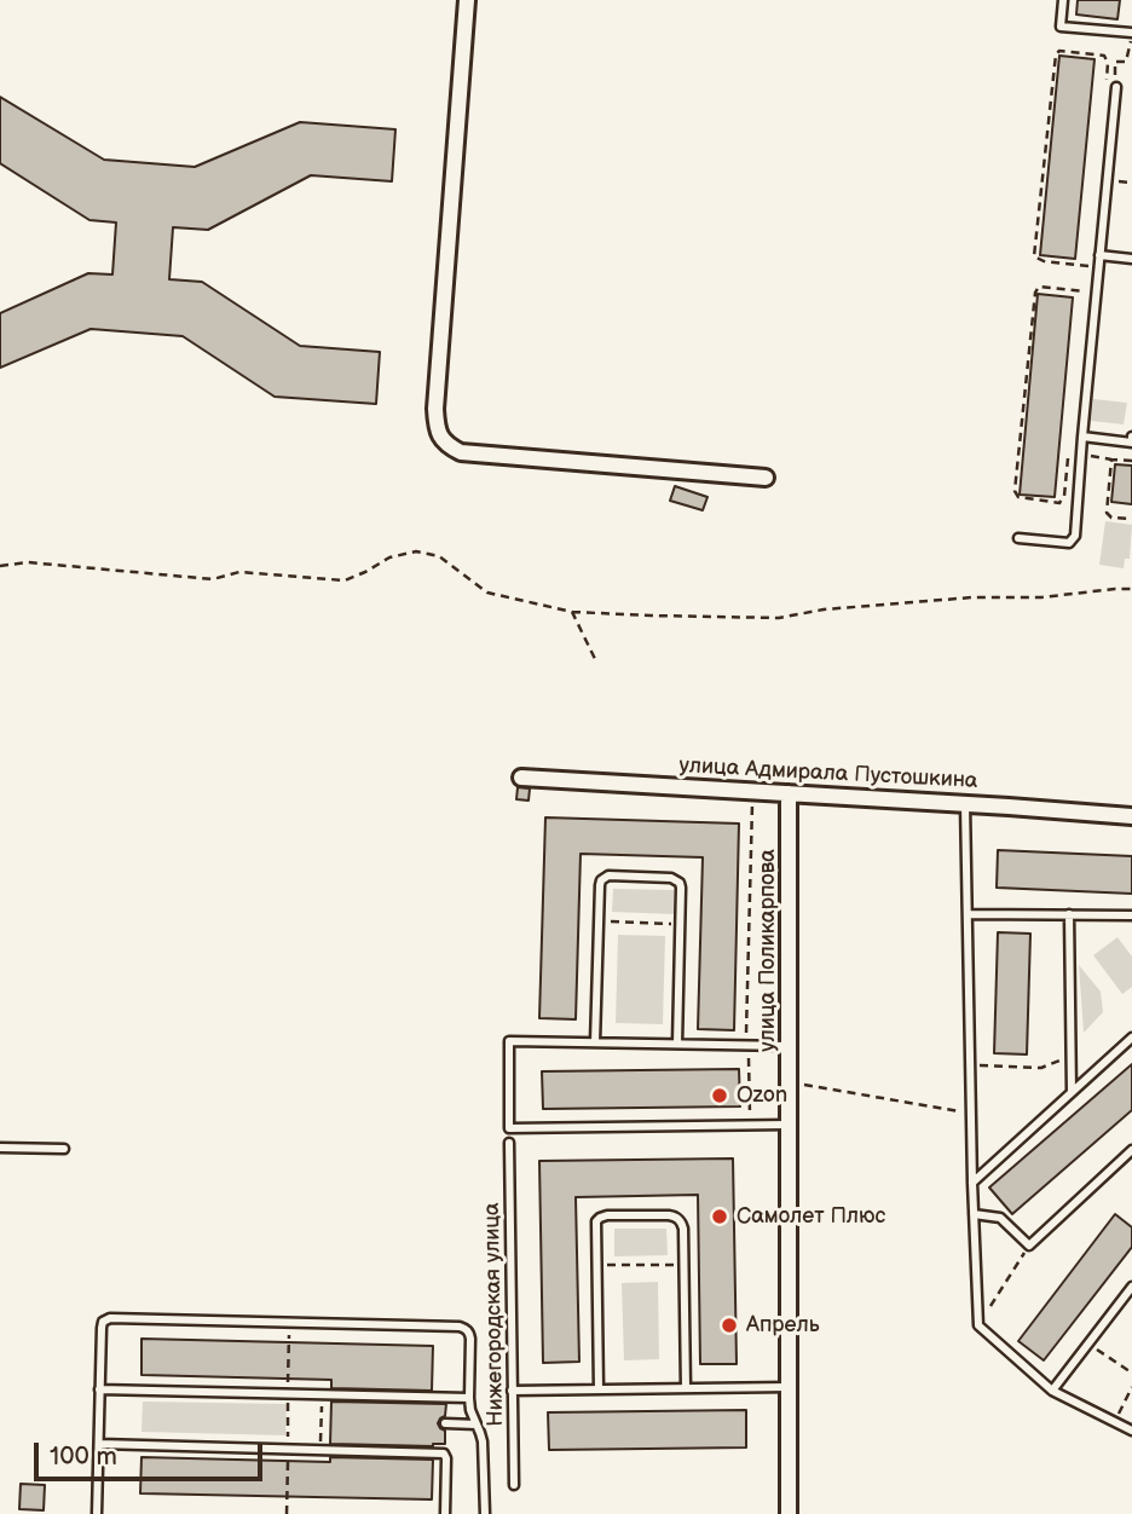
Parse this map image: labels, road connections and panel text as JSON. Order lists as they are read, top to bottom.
{
  "streets": {
    "street": ["улица Адмирала Пустошкина", "улица Поликарпова"],
    "lane": ["Нижегородская улица"]
  },
  "crossings": [
    ["улица Адмирала Пустошкина", "улица Поликарпова"]
  ],
  "places": ["Ozon", "Самолет Плюс", "Апрель"],
  "scale_bar": "100 m"
}
